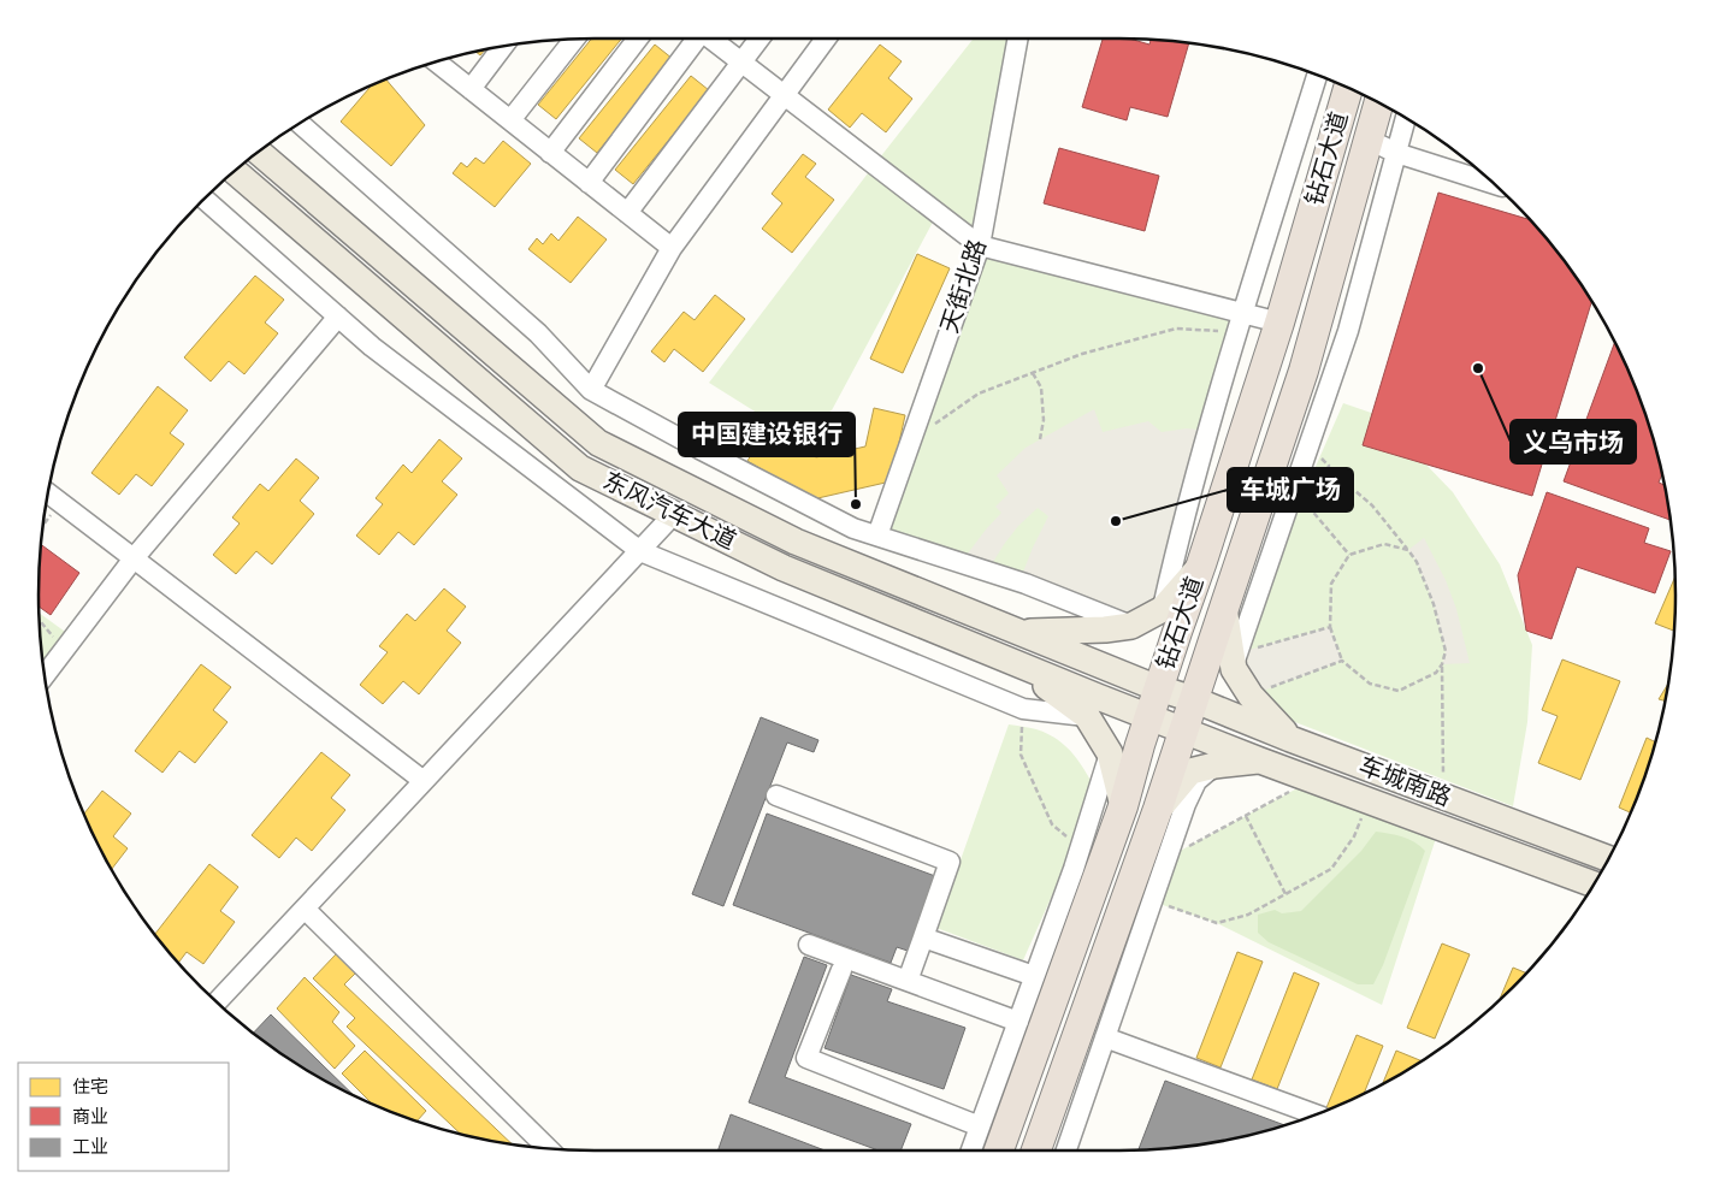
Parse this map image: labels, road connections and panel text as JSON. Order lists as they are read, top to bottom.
{
  "streets": {
    "highway": ["钻石大道"],
    "main road": ["东风汽车大道", "车城南路"],
    "street": ["天街北路"]
  },
  "crossings": [
    ["钻石大道", "东风汽车大道"],
    ["钻石大道", "车城南路"],
    ["东风汽车大道", "车城南路"]
  ],
  "places": ["义乌市场", "中国建设银行", "车城广场"],
  "legend": ["住宅", "商业", "工业"]
}
